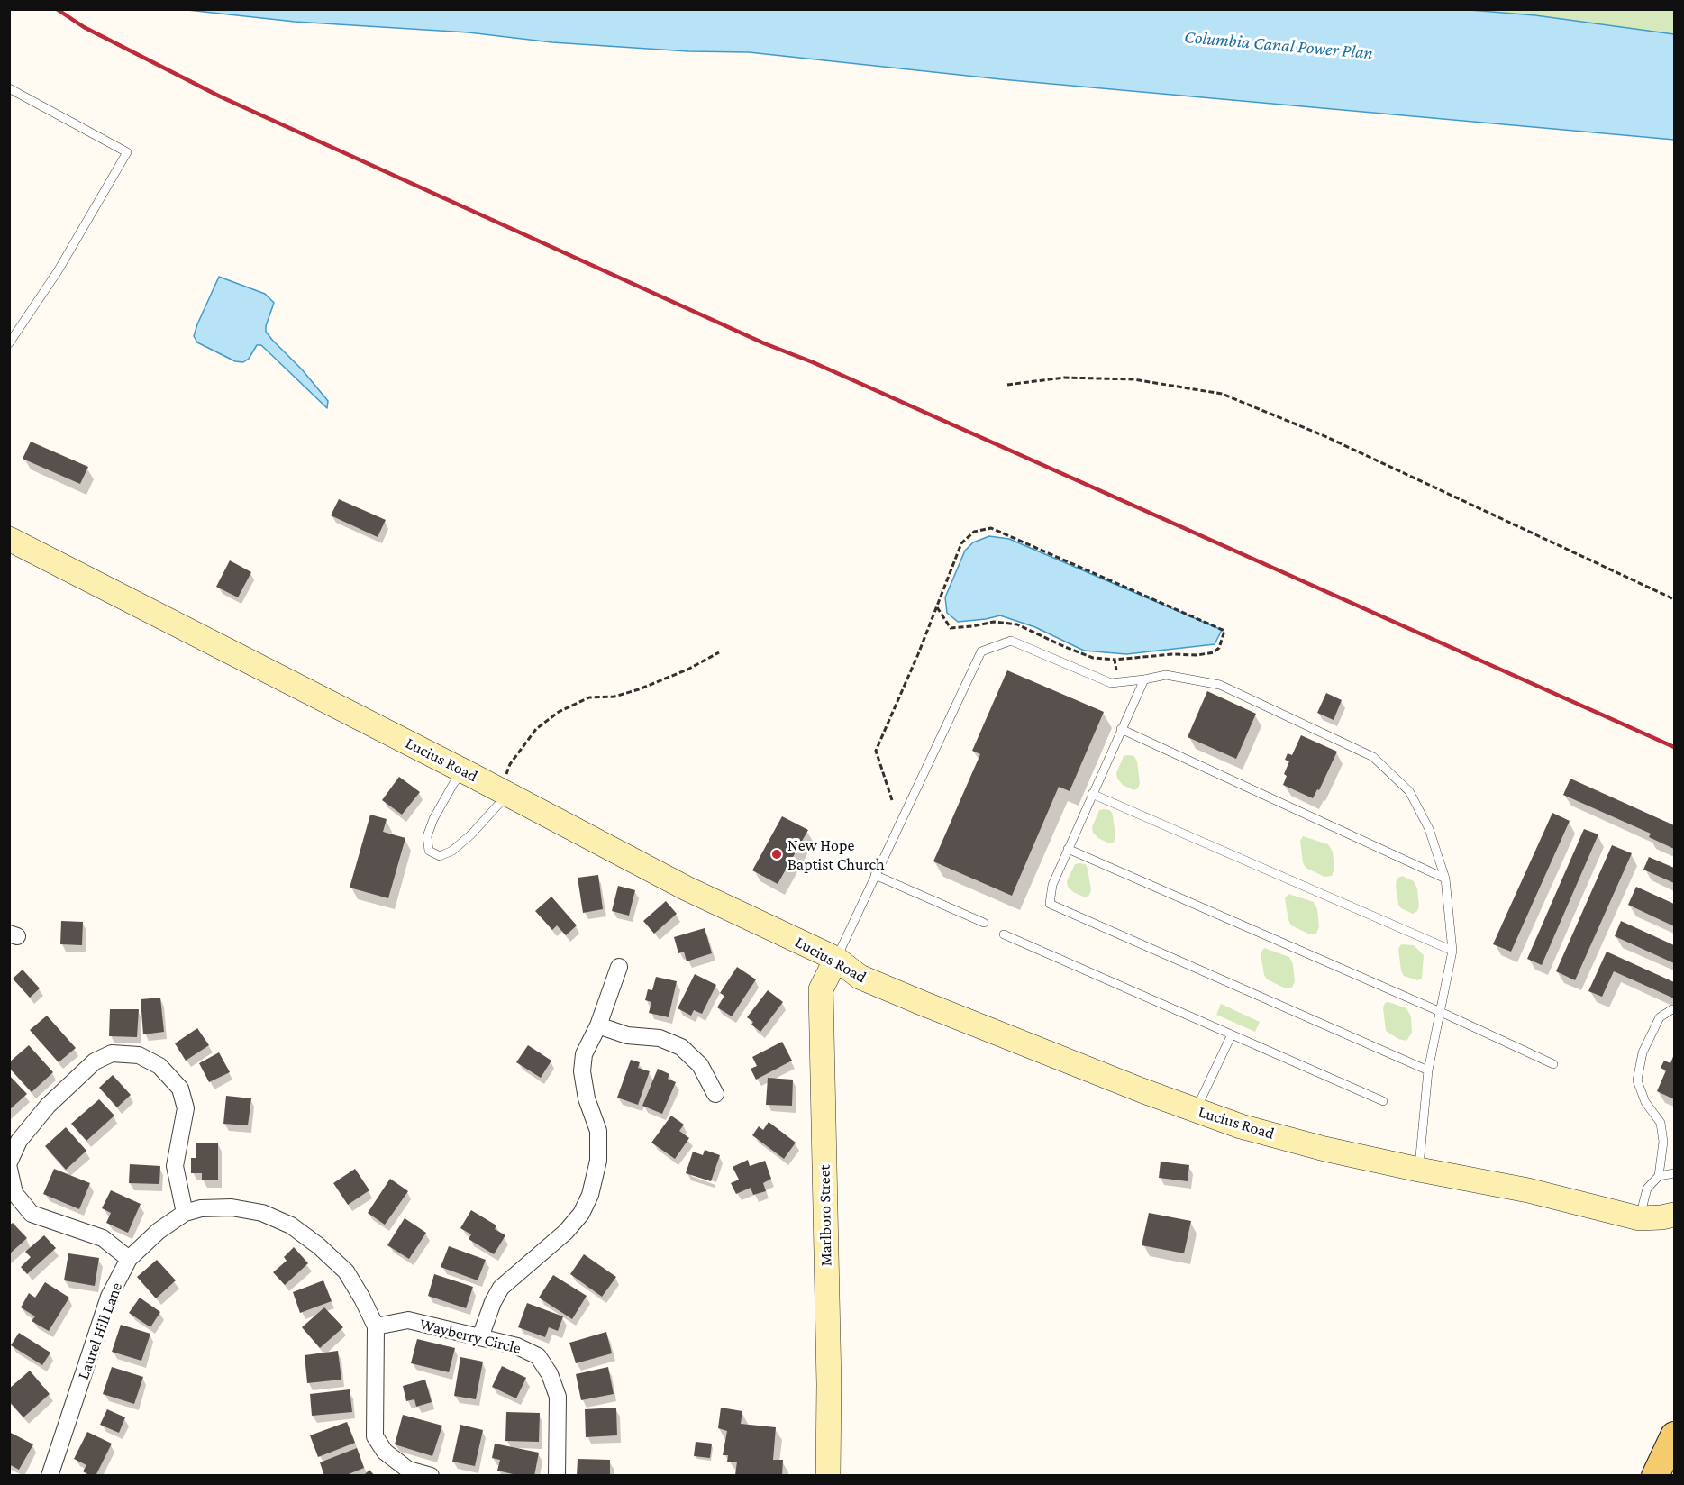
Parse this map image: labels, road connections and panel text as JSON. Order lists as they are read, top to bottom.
{
  "streets": {
    "street": [
      "Lucius Road",
      "Marlboro Street",
      "Laurel Hill Lane",
      "Wayberry Circle"
    ]
  },
  "crossings": [
    ["Lucius Road", "Marlboro Street"],
    ["Laurel Hill Lane", "Wayberry Circle"]
  ],
  "water": ["Columbia Canal Power Plan"],
  "places": ["New Hope Baptist Church"]
}
